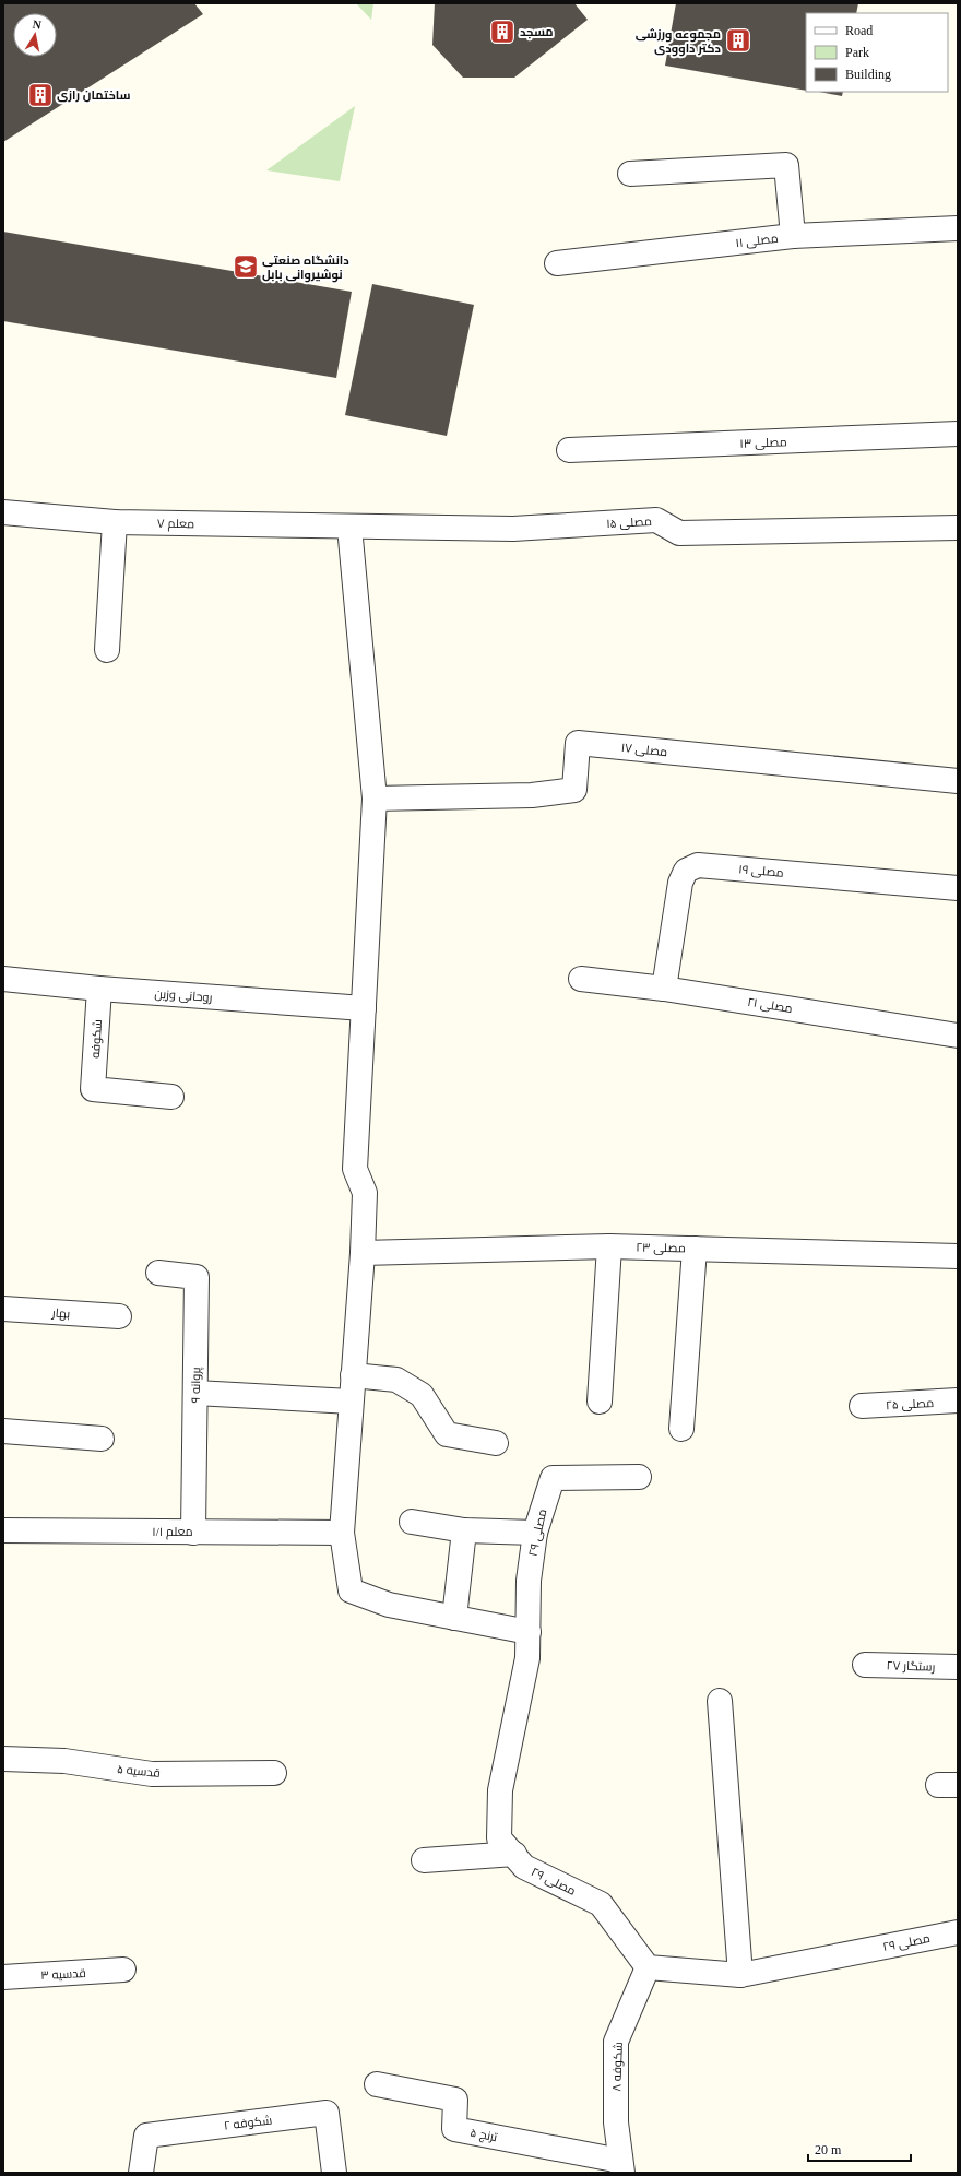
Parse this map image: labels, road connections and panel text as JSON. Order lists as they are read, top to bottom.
{
  "streets": {
    "street": [
      "مصلی ۱۱",
      "مصلی ۱۳",
      "مصلی ۱۵",
      "معلم ۷",
      "مصلی ۱۷",
      "مصلی ۱۹",
      "روحانی وزین",
      "مصلی ۲۱",
      "شکوفه",
      "مصلی ۲۳",
      "بهار",
      "پروانه ۹",
      "مصلی ۲۵",
      "معلم ۱/۱",
      "مصلی ۲۹",
      "رستگار ۲۷",
      "قدسیه ۵",
      "قدسیه ۳",
      "شکوفه ۸",
      "شکوفه ۲",
      "ترنج ۵"
    ]
  },
  "crossings": [
    ["مصلی ۱۵", "معلم ۷"],
    ["مصلی ۱۹", "مصلی ۲۱"],
    ["روحانی وزین", "شکوفه"],
    ["پروانه ۹", "معلم ۱/۱"],
    ["مصلی ۲۹", "شکوفه ۸"],
    ["شکوفه ۸", "ترنج ۵"]
  ],
  "places": {
    "building": ["مسجد", "مجموعه ورزشی دکتر داوودی", "ساختمان رازی"],
    "school or university": ["دانشگاه صنعتی نوشیروانی بابل"]
  },
  "legend": ["Road", "Park", "Building"],
  "scale_bar": "20 m",
  "north": "top"
}
